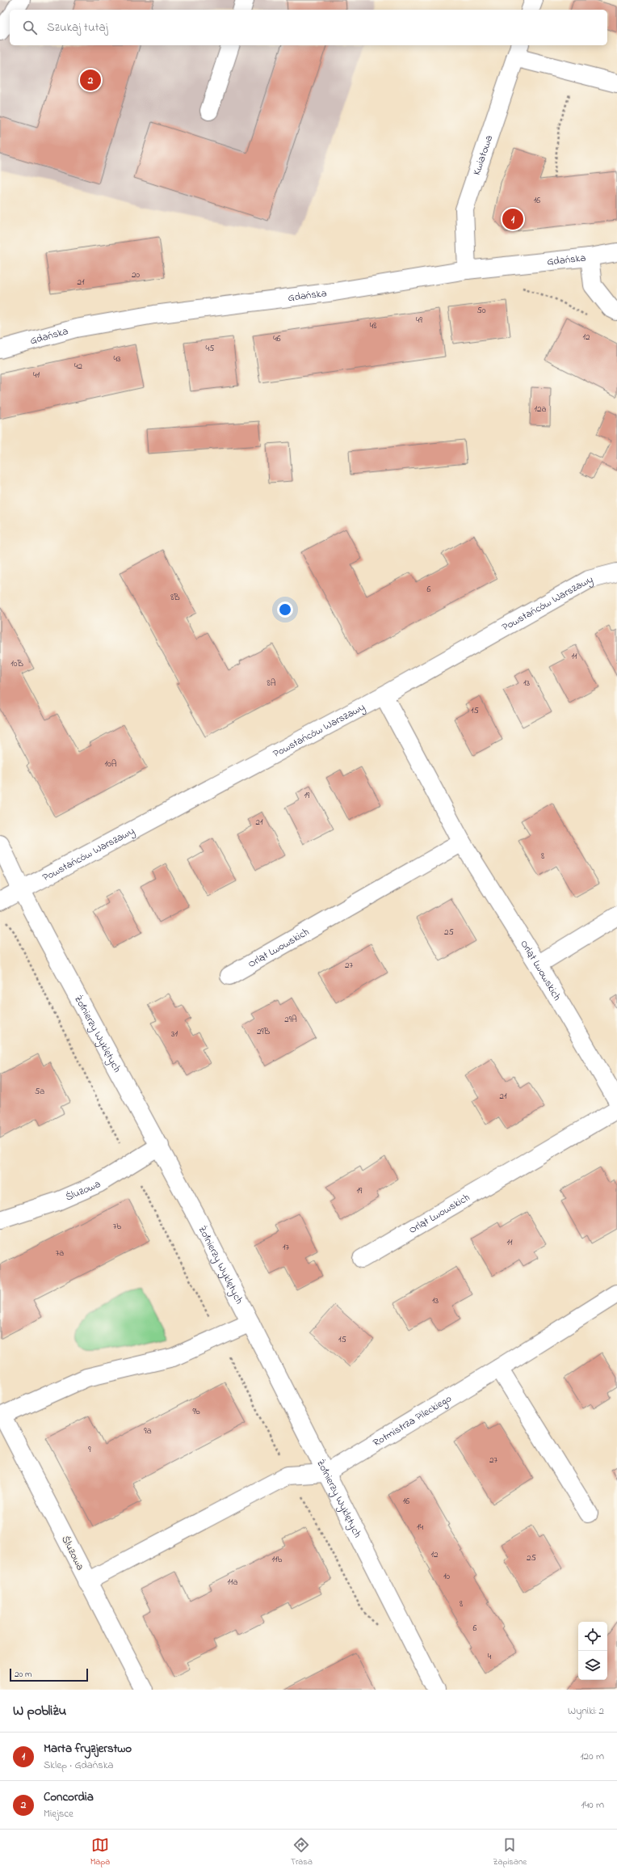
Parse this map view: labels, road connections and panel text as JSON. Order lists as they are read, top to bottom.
{
  "streets": {
    "street": [
      "Kwiatowa",
      "Gdańska",
      "Powstańców Warszawy",
      "Orląt Lwowskich",
      "Żołnierzy Wyklętych",
      "Śluzowa",
      "Rotmistrza Pileckiego"
    ]
  },
  "crossings": [
    ["Kwiatowa", "Gdańska"],
    ["Powstańców Warszawy", "Orląt Lwowskich"],
    ["Powstańców Warszawy", "Żołnierzy Wyklętych"],
    ["Żołnierzy Wyklętych", "Śluzowa"],
    ["Żołnierzy Wyklętych", "Rotmistrza Pileckiego"]
  ],
  "house_numbers": [
    "16",
    "20",
    "21",
    "50",
    "49",
    "48",
    "12",
    "46",
    "45",
    "43",
    "42",
    "41",
    "12a",
    "6",
    "8B",
    "11",
    "10B",
    "8A",
    "13",
    "15",
    "10A",
    "19",
    "21",
    "8",
    "25",
    "27",
    "29A",
    "29B",
    "31",
    "5a",
    "21",
    "19",
    "7b",
    "11",
    "17",
    "7a",
    "13",
    "15",
    "9b",
    "9a",
    "9",
    "27",
    "16",
    "14",
    "12",
    "25",
    "11b",
    "10",
    "11a",
    "8",
    "6",
    "4"
  ],
  "scale_bar": "20 m",
  "page": {
    "search": "Szukaj tutaj",
    "pins": ["2", "1"],
    "scale": "20 m",
    "heading": ["W pobliżu", "Wyniki: 2"],
    "list": [
      {
        "mark": "1",
        "name": "Marta fryzjerstwo",
        "note": "Sklep · Gdańska",
        "value": "120 m"
      },
      {
        "mark": "2",
        "name": "Concordia",
        "note": "Miejsce",
        "value": "140 m"
      }
    ],
    "nav": ["Mapa", "Trasa", "Zapisane"]
  }
}
